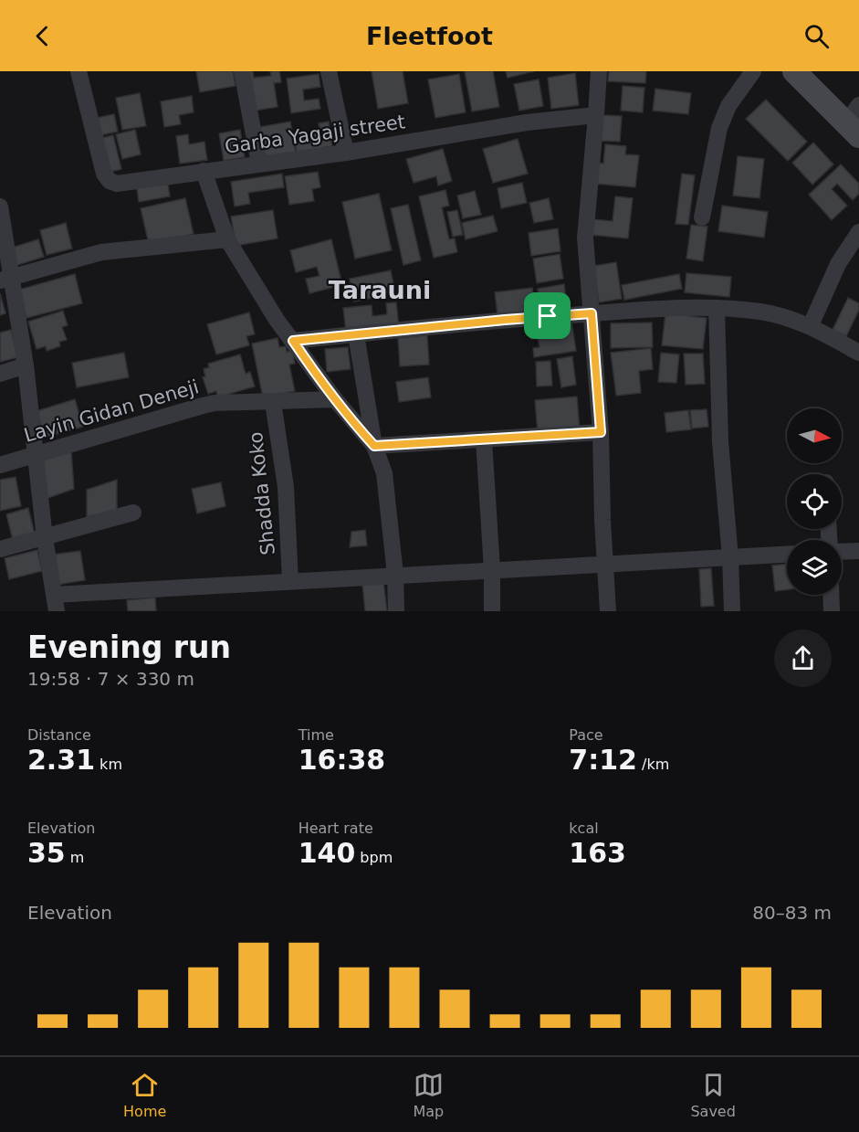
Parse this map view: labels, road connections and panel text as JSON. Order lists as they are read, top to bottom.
{
  "streets": {
    "street": ["Garba Yagaji street", "Layin Gidan Deneji", "Shadda Koko"]
  },
  "crossings": [
    ["Layin Gidan Deneji", "Shadda Koko"]
  ],
  "districts": ["Tarauni"],
  "north": "right",
  "page": {
    "header": "Fleetfoot",
    "heading": ["Evening run", "19:58 · 7 × 330 m"],
    "stats": [
      ["Distance", "2.31 km"],
      ["Time", "16:38"],
      ["Pace", "7:12 /km"],
      ["Elevation", "35 m"],
      ["Heart rate", "140 bpm"],
      ["kcal", "163"]
    ],
    "chart": ["Elevation", "80–83 m"],
    "tabs": ["Home", "Map", "Saved"]
  }
}
